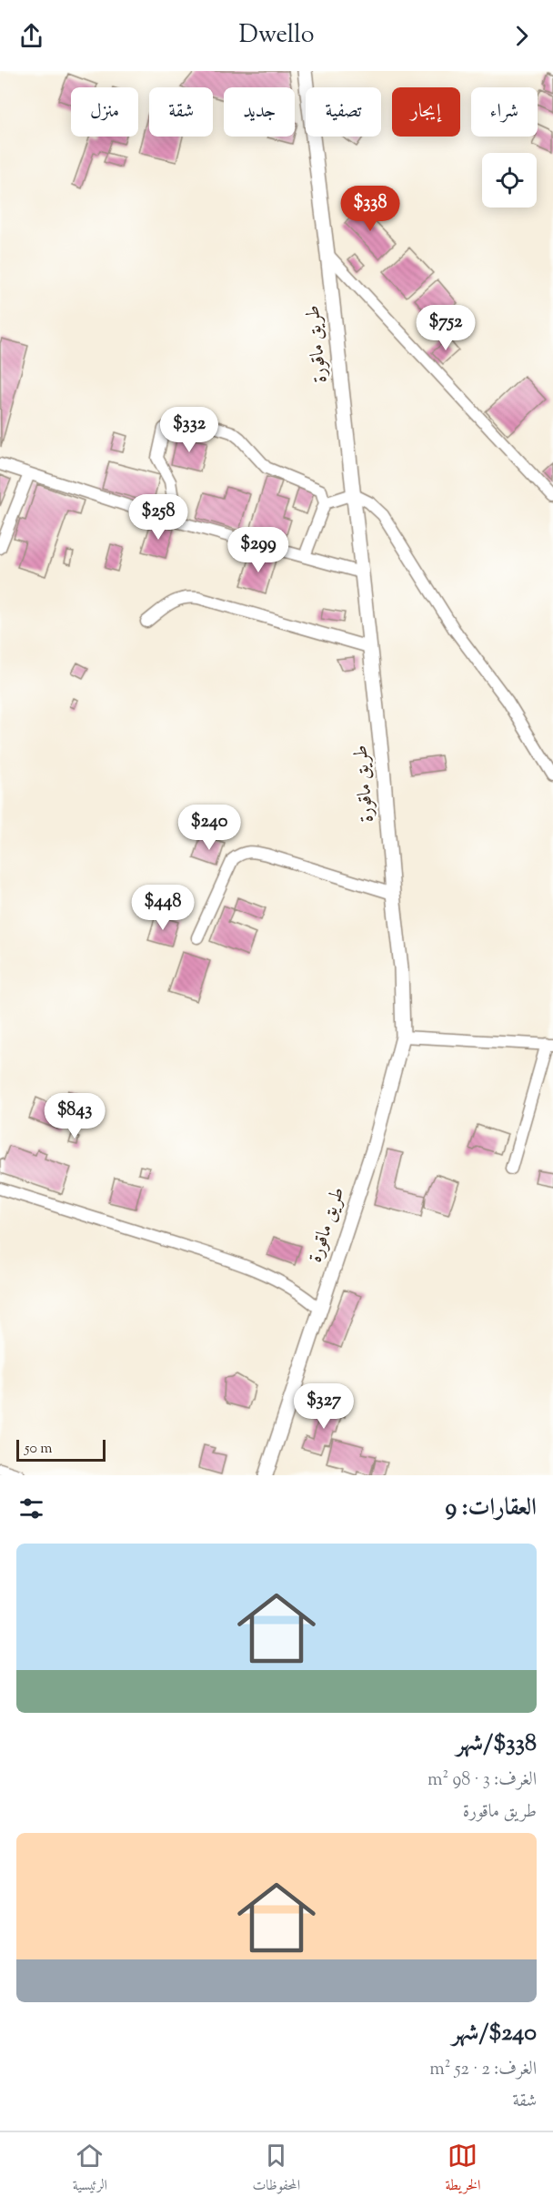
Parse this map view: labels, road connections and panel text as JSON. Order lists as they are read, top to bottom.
{
  "streets": {
    "street": ["طريق ماقورة"]
  },
  "scale_bar": "50 m",
  "page": {
    "header": "Dwello",
    "chip": [
      "شراء",
      "إيجار",
      "تصفية",
      "جديد",
      "شقة",
      "منزل"
    ],
    "price": [
      "$338",
      "$752",
      "$332",
      "$258",
      "$299",
      "$240",
      "$448",
      "$843",
      "$327"
    ],
    "scale": "50 m",
    "heading": "العقارات: 9",
    "list": [
      {
        "name": "$338/شهر",
        "note": "الغرف: 3 · 98 m² · طريق ماقورة"
      },
      {
        "name": "$240/شهر",
        "note": "الغرف: 2 · 52 m² · شقة"
      }
    ],
    "tabs": ["الخريطة", "المحفوظات", "الرئيسية"]
  }
}
